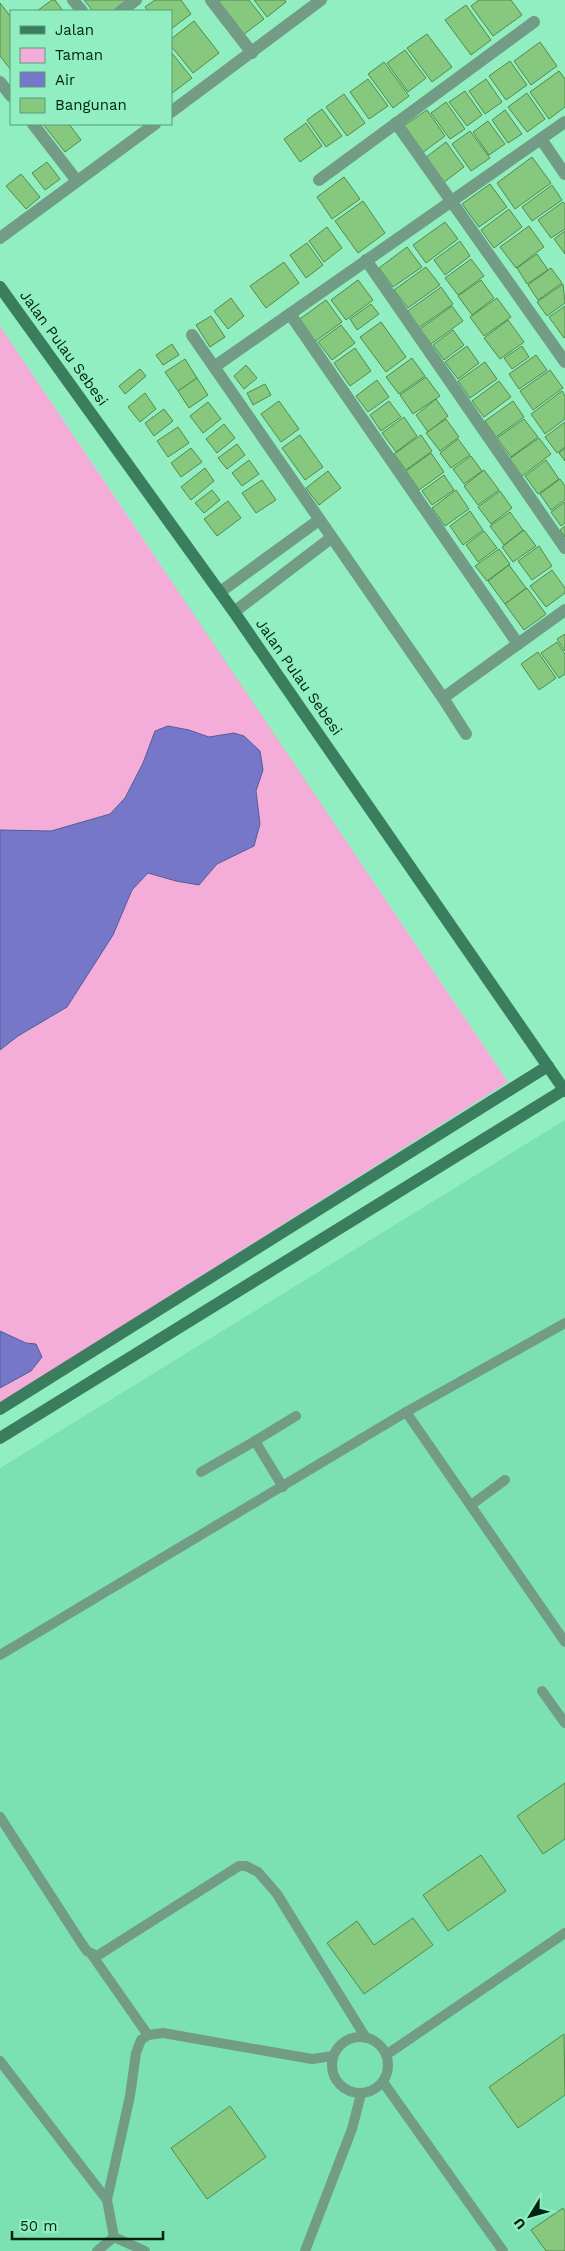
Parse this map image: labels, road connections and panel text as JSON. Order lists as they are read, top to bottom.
{
  "streets": {
    "street": ["Jalan Pulau Sebesi"]
  },
  "legend": [
    "Jalan",
    "Taman",
    "Air",
    "Bangunan"
  ],
  "scale_bar": "50 m",
  "north": "bottom left"
}
